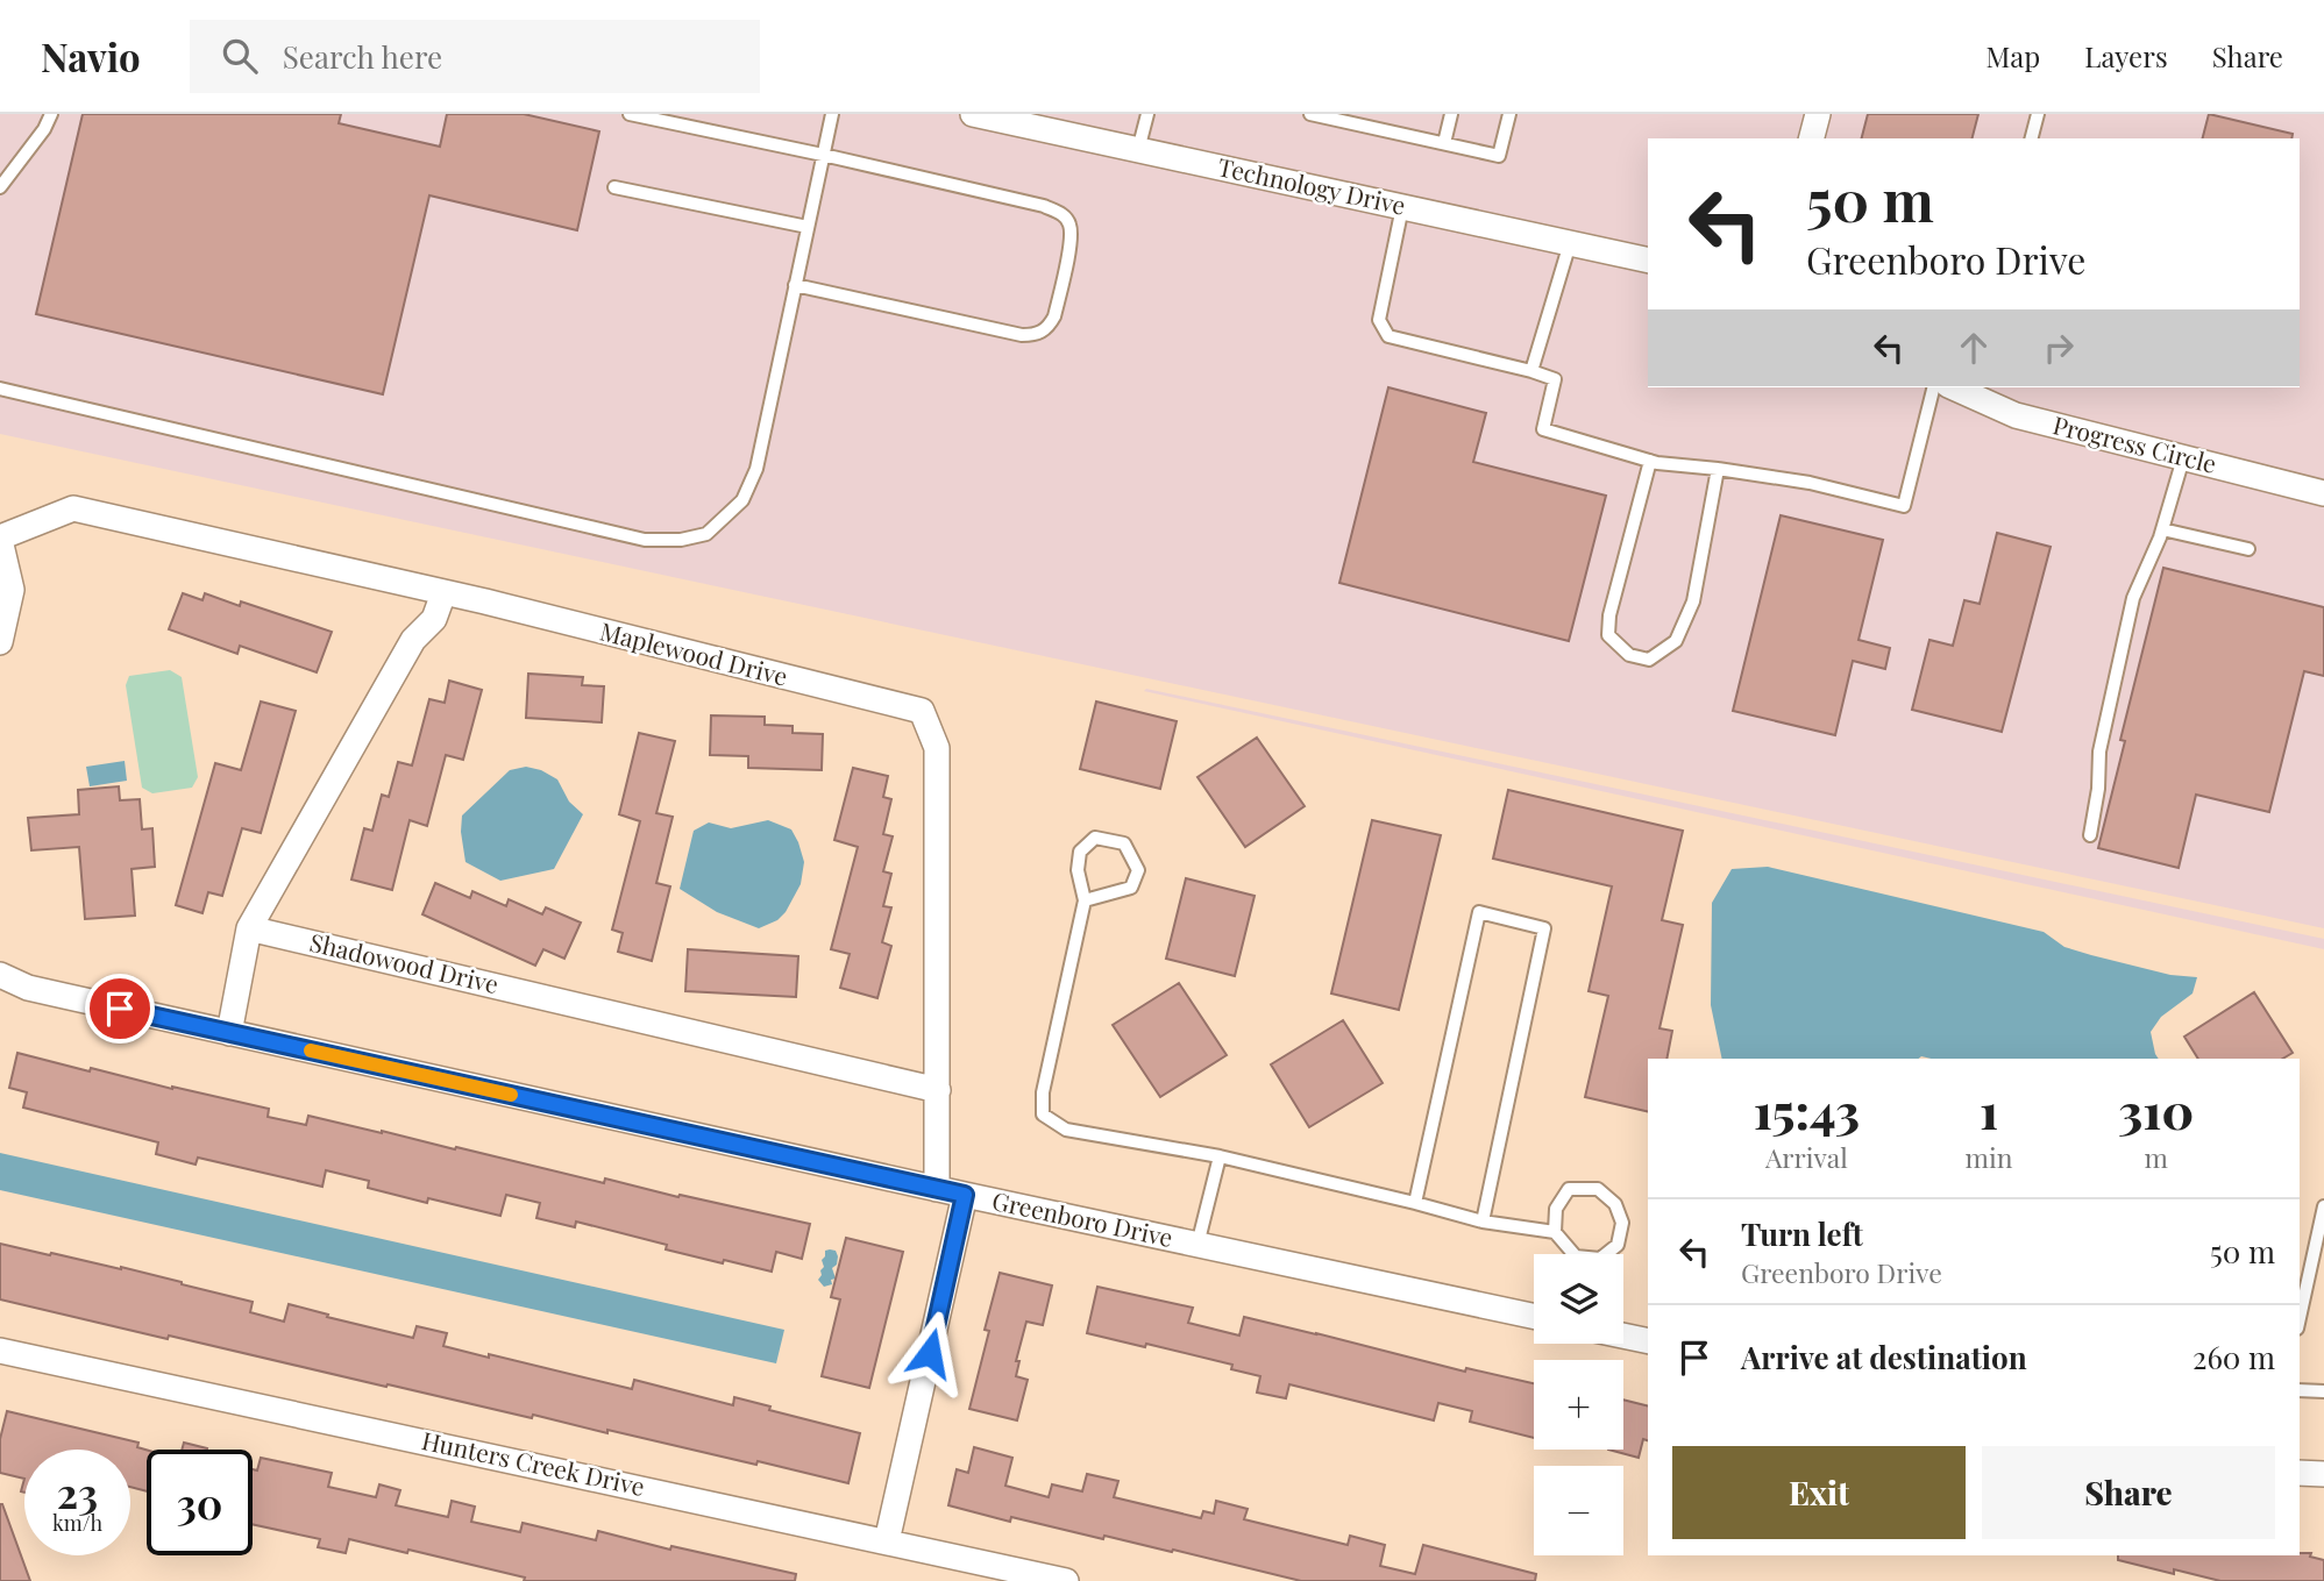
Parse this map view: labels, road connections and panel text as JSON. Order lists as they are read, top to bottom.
{
  "streets": {
    "street": [
      "Technology Drive",
      "Progress Circle",
      "Maplewood Drive",
      "Shadowood Drive",
      "Greenboro Drive",
      "Hunters Creek Drive"
    ]
  },
  "crossings": [
    ["Maplewood Drive", "Shadowood Drive"],
    ["Maplewood Drive", "Greenboro Drive"]
  ],
  "page": {
    "header": "Navio",
    "search": "Search here",
    "nav": ["Map", "Layers", "Share"],
    "turn": ["50 m", "Greenboro Drive"],
    "eta": [
      "15:43",
      "Arrival",
      "1",
      "min",
      "310",
      "m"
    ],
    "list": [
      {
        "name": "Turn left",
        "note": "Greenboro Drive",
        "value": "50 m"
      },
      {
        "name": "Arrive at destination",
        "value": "260 m"
      }
    ],
    "map_buttons": ["+", "−"],
    "buttons": ["Exit", "Share"],
    "speed": "23 km/h",
    "limit": "30"
  }
}
